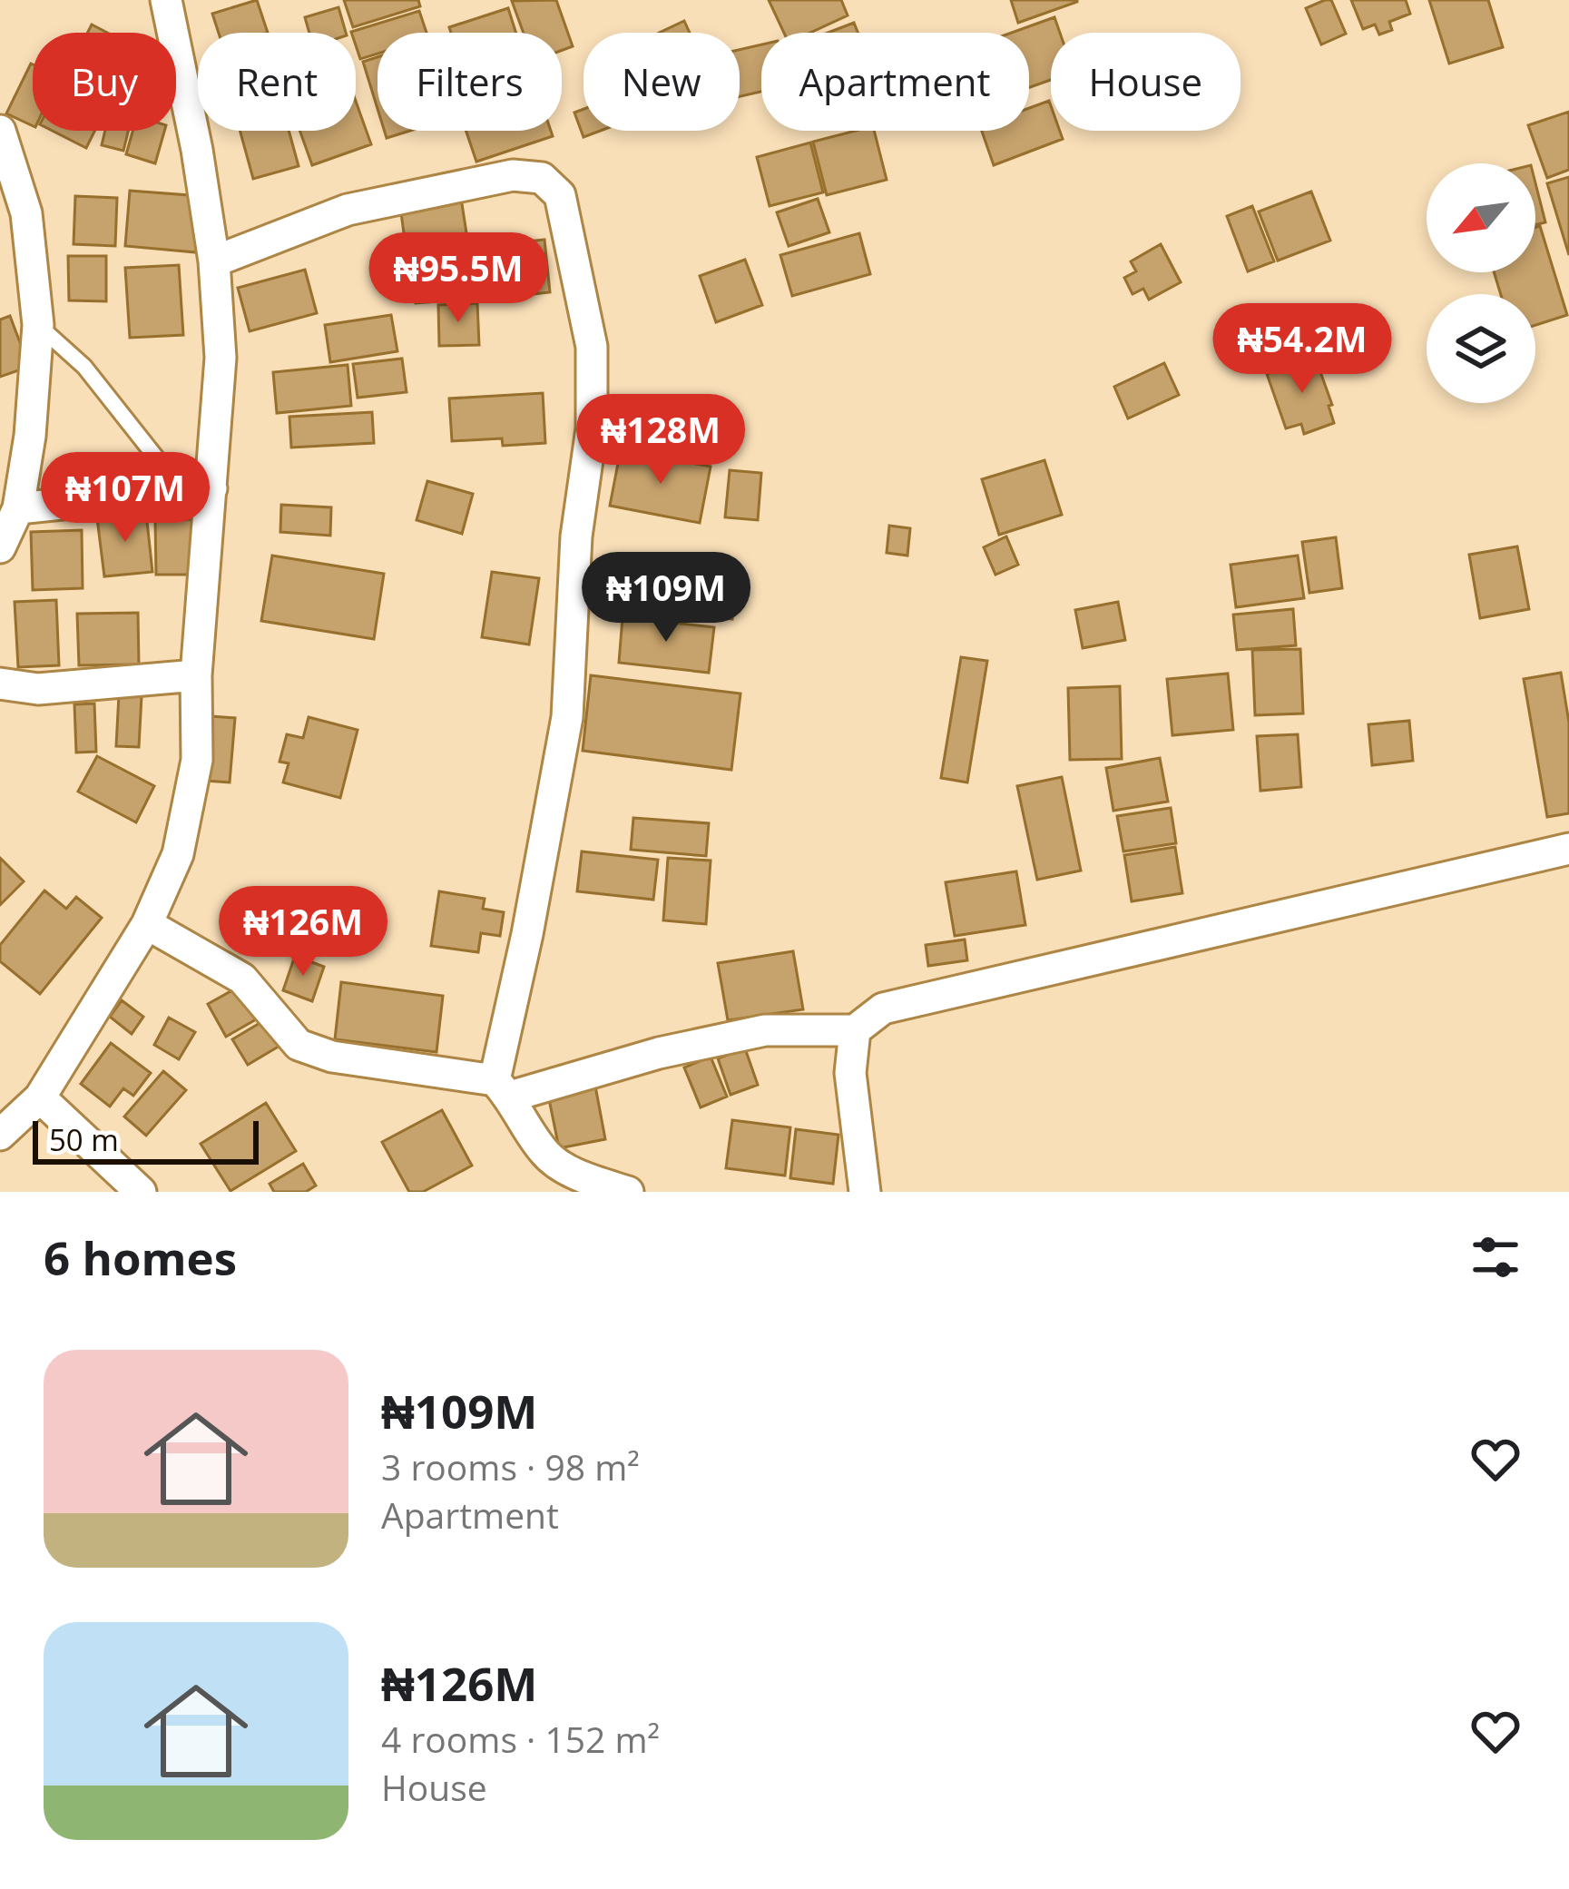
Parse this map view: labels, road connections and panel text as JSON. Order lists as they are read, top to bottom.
{
  "scale_bar": "50 m",
  "north": "bottom left",
  "page": {
    "chip": [
      "Buy",
      "Rent",
      "Filters",
      "New",
      "Apartment",
      "House"
    ],
    "price": [
      "₦95.5M",
      "₦54.2M",
      "₦128M",
      "₦107M",
      "₦109M",
      "₦126M"
    ],
    "scale": "50 m",
    "heading": "6 homes",
    "list": [
      {
        "name": "₦109M",
        "note": "3 rooms · 98 m² · Apartment"
      },
      {
        "name": "₦126M",
        "note": "4 rooms · 152 m² · House"
      }
    ]
  }
}
